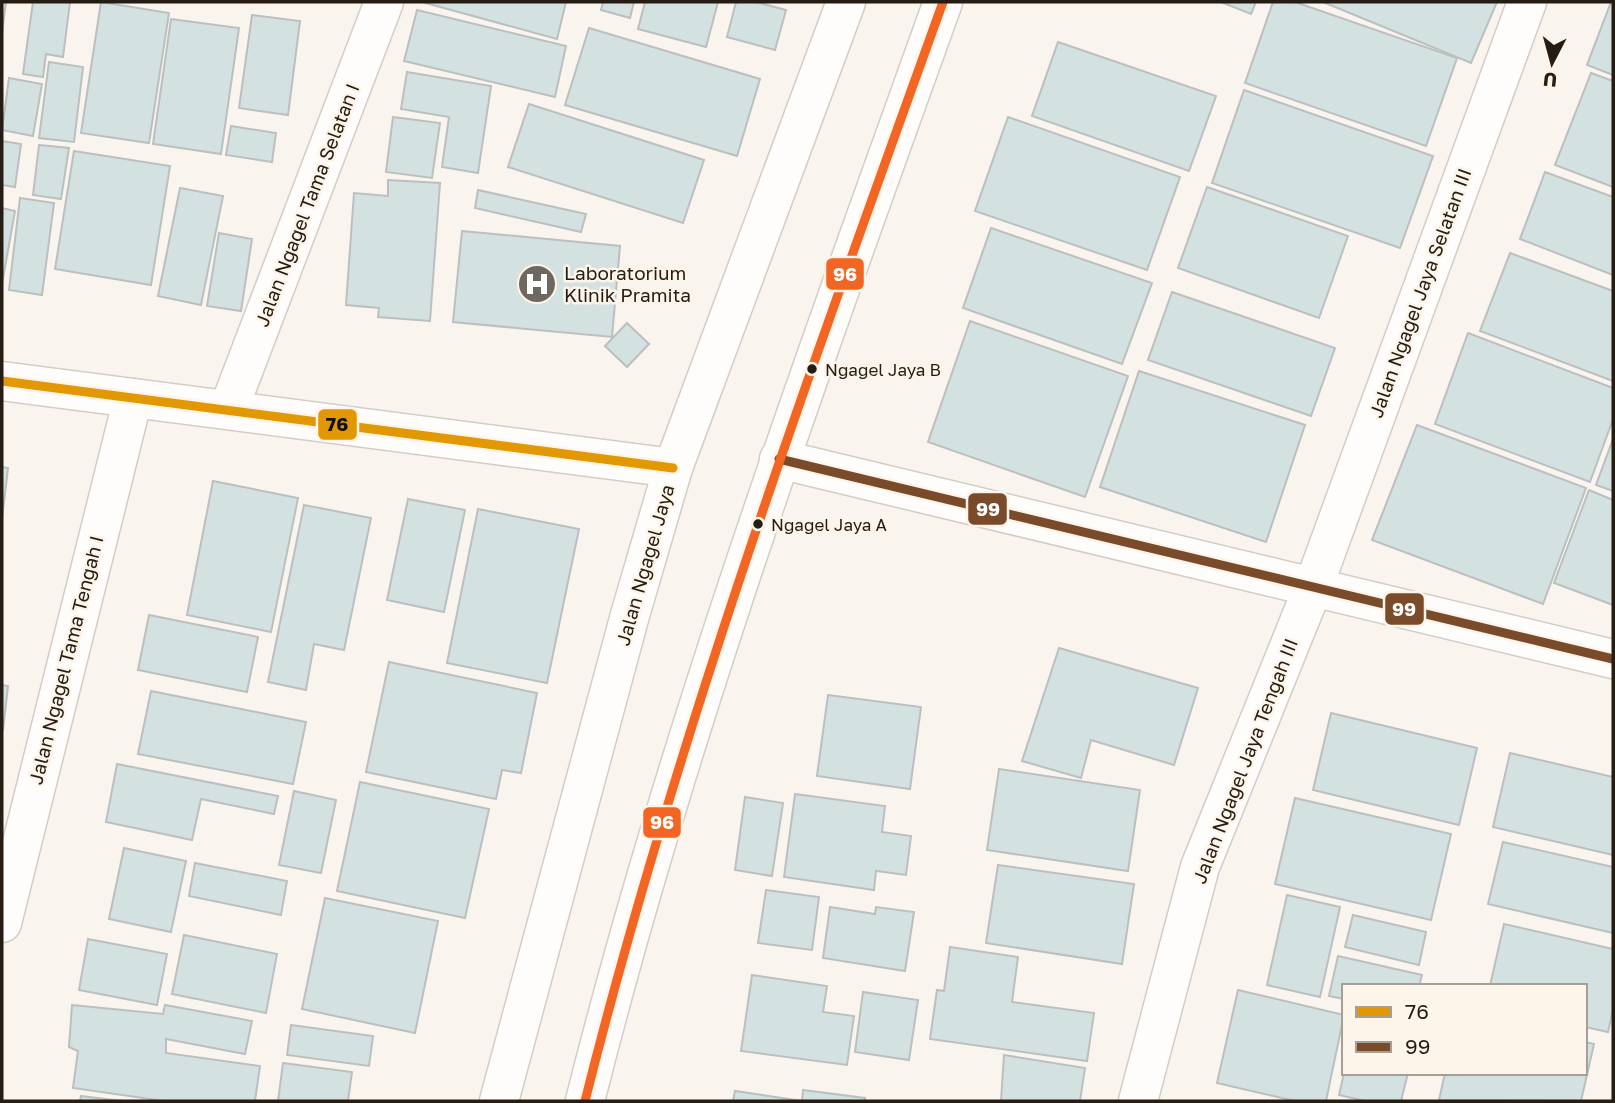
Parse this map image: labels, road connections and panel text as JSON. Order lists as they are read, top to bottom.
{
  "streets": {
    "street": [
      "Jalan Ngagel Tama Selatan I",
      "Jalan Ngagel Jaya Selatan III",
      "Jalan Ngagel Jaya",
      "Jalan Ngagel Tama Tengah I",
      "Jalan Ngagel Jaya Tengah III"
    ]
  },
  "crossings": [
    ["Jalan Ngagel Jaya Selatan III", "Jalan Ngagel Jaya Tengah III"]
  ],
  "places": {
    "hospital": ["Laboratorium Klinik Pramita"],
    "other": ["Ngagel Jaya B", "Ngagel Jaya A"]
  },
  "lines": ["transit line 96", "transit line 76", "transit line 99"],
  "legend": ["76", "99"],
  "north": "bottom"
}
